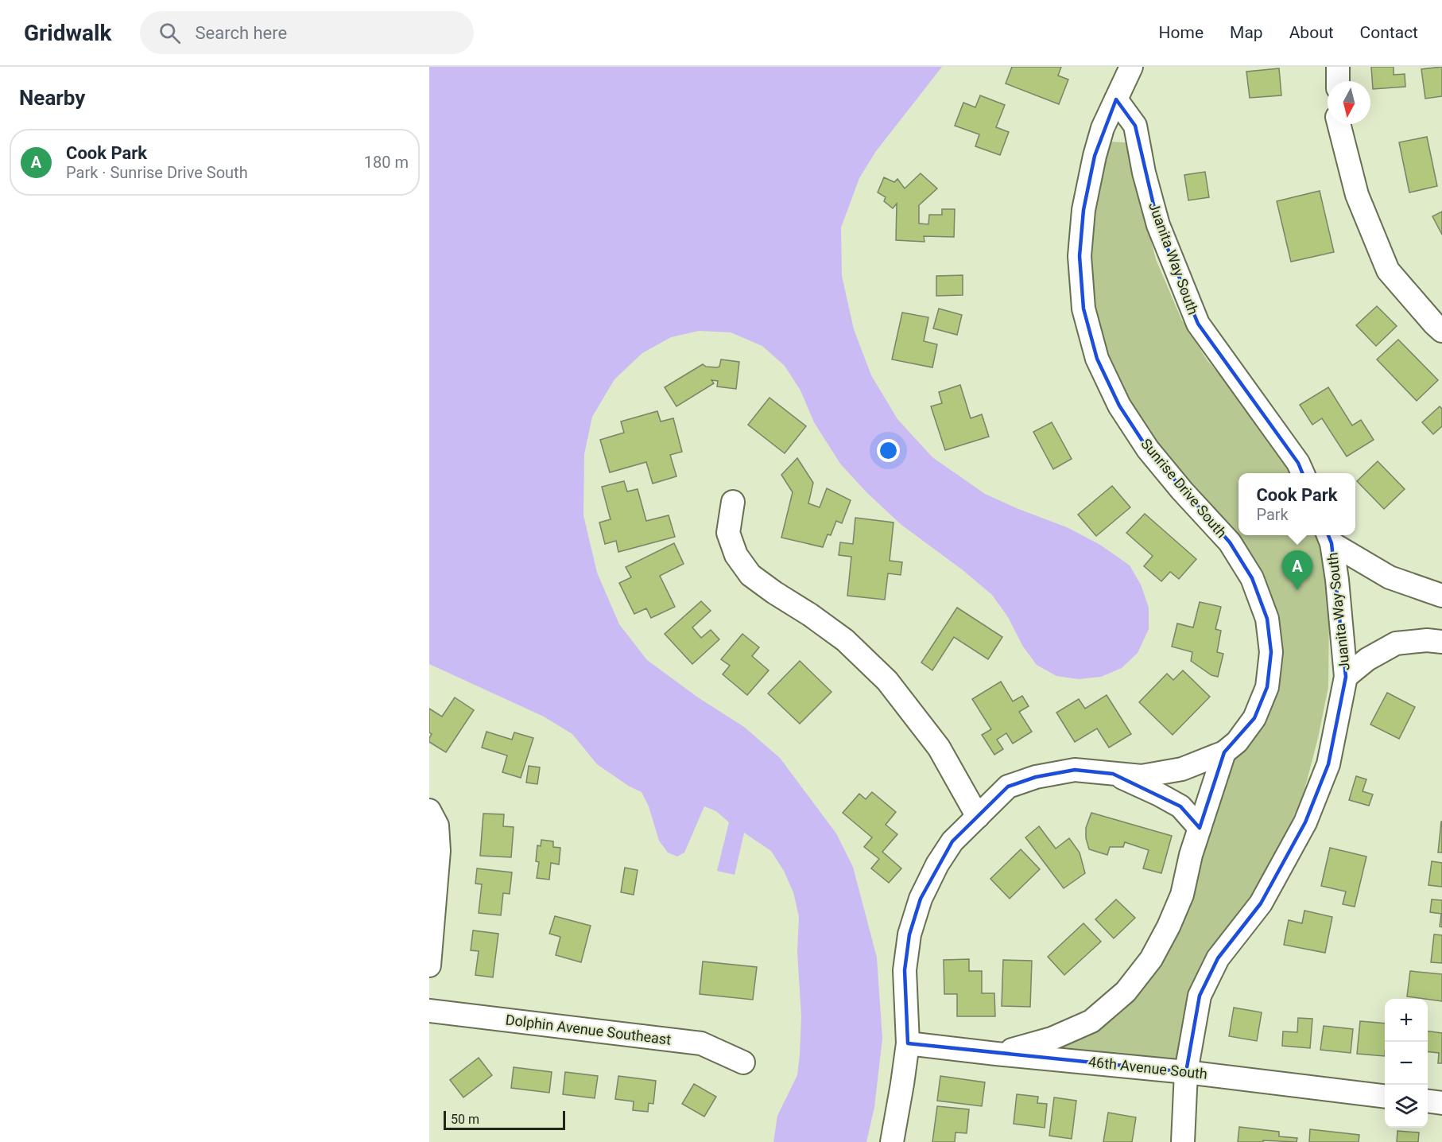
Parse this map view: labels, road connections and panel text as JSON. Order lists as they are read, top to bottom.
{
  "streets": {
    "street": [
      "Juanita Way South",
      "Sunrise Drive South",
      "Dolphin Avenue Southeast",
      "46th Avenue South"
    ]
  },
  "crossings": [
    ["Juanita Way South", "Sunrise Drive South"],
    ["Juanita Way South", "46th Avenue South"],
    ["Sunrise Drive South", "46th Avenue South"]
  ],
  "scale_bar": "50 m",
  "north": "bottom",
  "page": {
    "header": "Gridwalk",
    "search": "Search here",
    "nav": [
      "Home",
      "Map",
      "About",
      "Contact"
    ],
    "heading": "Nearby",
    "list": [
      {
        "mark": "A",
        "name": "Cook Park",
        "note": "Park · Sunrise Drive South",
        "value": "180 m"
      }
    ],
    "popup": ["Cook Park", "Park"],
    "pins": "A",
    "map_buttons": ["+", "−"],
    "scale": "50 m"
  }
}
